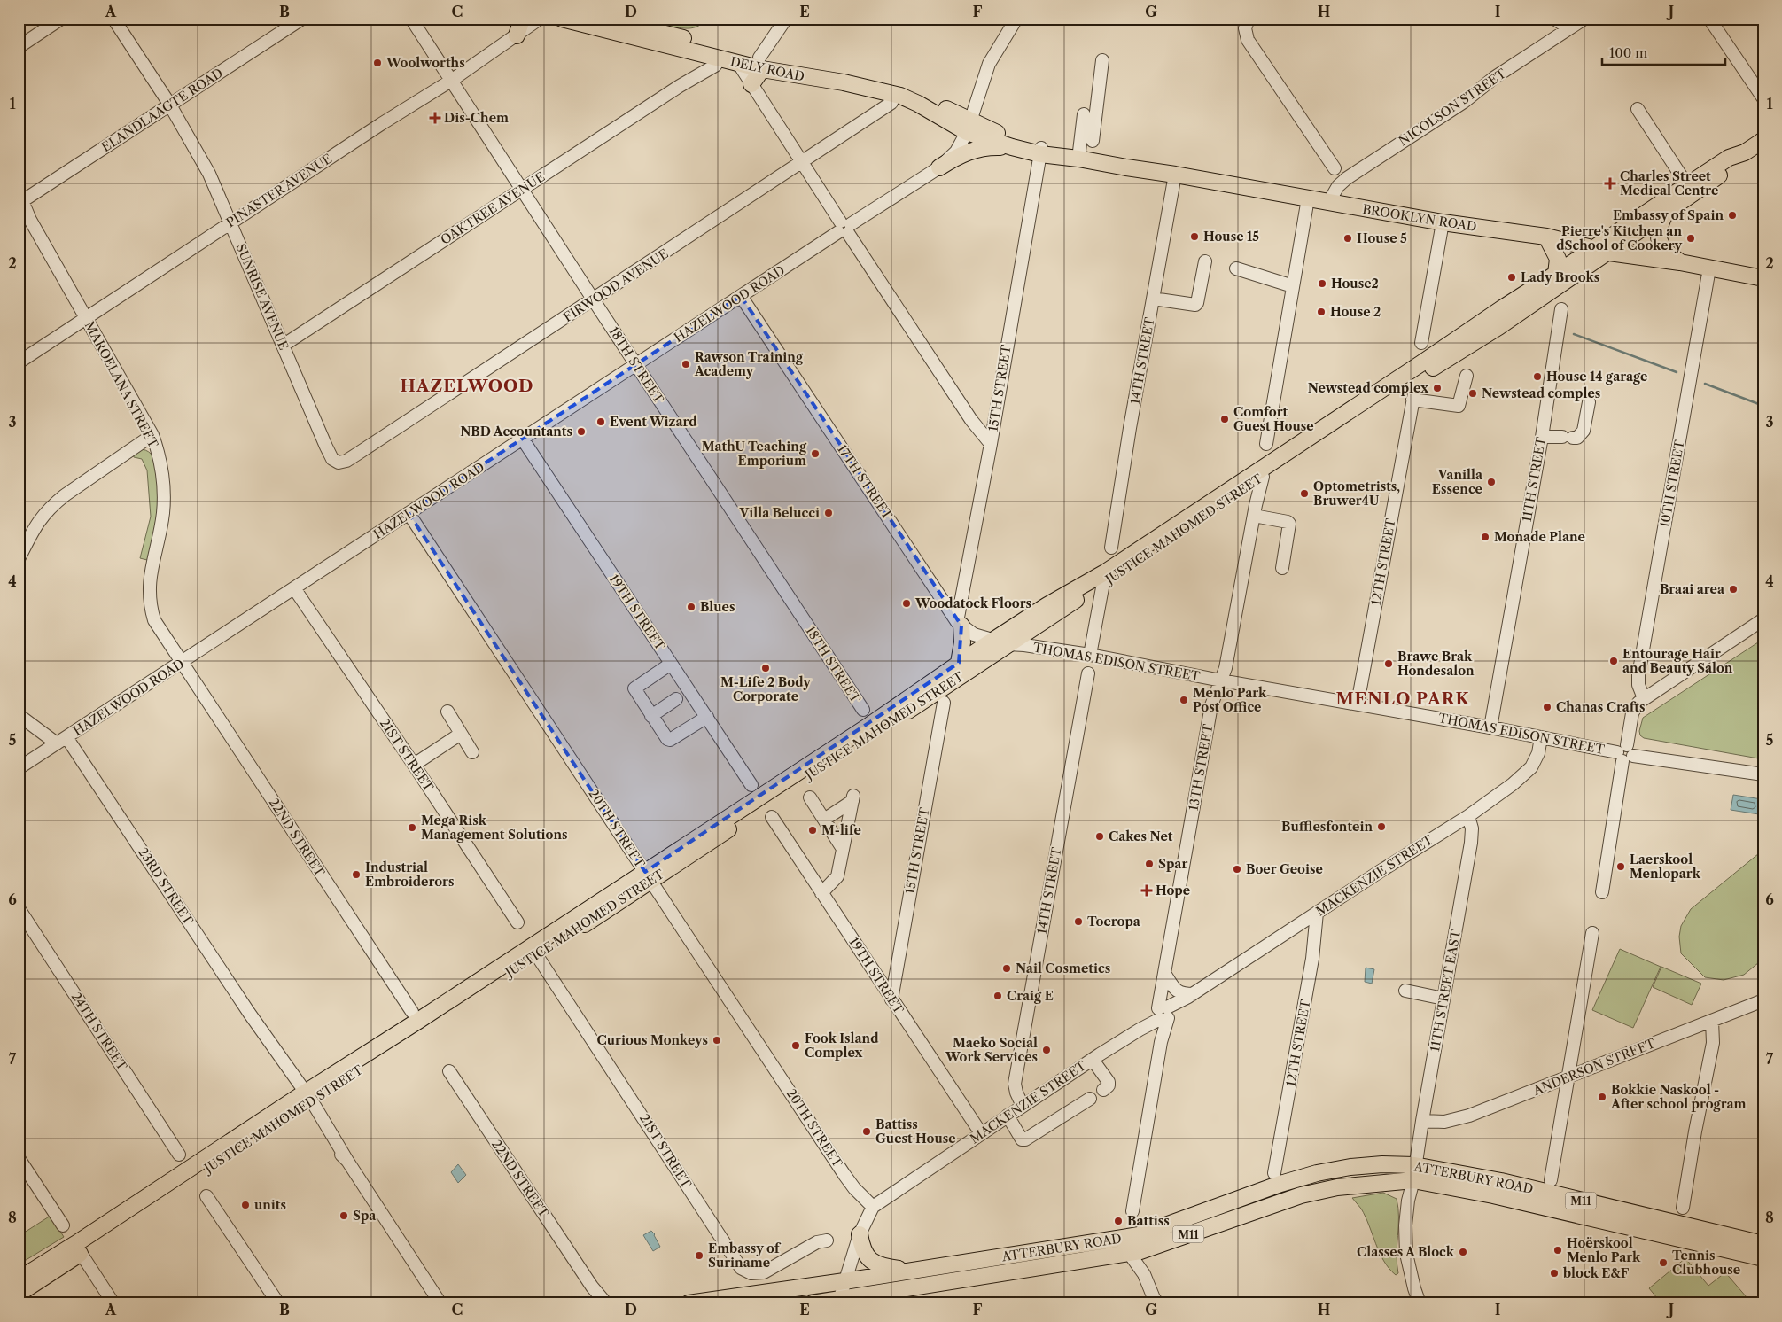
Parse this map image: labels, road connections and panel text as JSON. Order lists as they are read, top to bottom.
{
  "streets": {
    "main road": [
      "DELY ROAD",
      "BROOKLYN ROAD",
      "JUSTICE MAHOMED STREET",
      "ATTERBURY ROAD",
      "M11"
    ],
    "street": [
      "NICOLSON STREET",
      "ELANDLAAGTE ROAD",
      "PINASTER AVENUE",
      "OAKTREE AVENUE",
      "FIRWOOD AVENUE",
      "SUNRISE AVENUE",
      "HAZELWOOD ROAD",
      "14TH STREET",
      "18TH STREET",
      "MAROELANA STREET",
      "15TH STREET",
      "11TH STREET",
      "17TH STREET",
      "10TH STREET",
      "12TH STREET",
      "19TH STREET",
      "THOMAS EDISON STREET",
      "21ST STREET",
      "13TH STREET",
      "20TH STREET",
      "22ND STREET",
      "MACKENZIE STREET",
      "23RD STREET",
      "11TH STREET EAST",
      "24TH STREET",
      "ANDERSON STREET"
    ]
  },
  "crossings": [
    ["DELY ROAD", "OAKTREE AVENUE"],
    ["DELY ROAD", "BROOKLYN ROAD"],
    ["DELY ROAD", "HAZELWOOD ROAD"],
    ["NICOLSON STREET", "BROOKLYN ROAD"],
    ["ELANDLAAGTE ROAD", "SUNRISE AVENUE"],
    ["ELANDLAAGTE ROAD", "MAROELANA STREET"],
    ["PINASTER AVENUE", "SUNRISE AVENUE"],
    ["PINASTER AVENUE", "18TH STREET"],
    ["PINASTER AVENUE", "MAROELANA STREET"],
    ["OAKTREE AVENUE", "SUNRISE AVENUE"],
    ["OAKTREE AVENUE", "18TH STREET"],
    ["BROOKLYN ROAD", "HAZELWOOD ROAD"],
    ["BROOKLYN ROAD", "14TH STREET"],
    ["BROOKLYN ROAD", "15TH STREET"],
    ["BROOKLYN ROAD", "10TH STREET"],
    ["BROOKLYN ROAD", "JUSTICE MAHOMED STREET"],
    ["FIRWOOD AVENUE", "SUNRISE AVENUE"],
    ["FIRWOOD AVENUE", "18TH STREET"],
    ["HAZELWOOD ROAD", "18TH STREET"],
    ["HAZELWOOD ROAD", "MAROELANA STREET"],
    ["HAZELWOOD ROAD", "17TH STREET"],
    ["HAZELWOOD ROAD", "19TH STREET"],
    ["HAZELWOOD ROAD", "21ST STREET"],
    ["HAZELWOOD ROAD", "20TH STREET"],
    ["HAZELWOOD ROAD", "22ND STREET"],
    ["HAZELWOOD ROAD", "23RD STREET"],
    ["14TH STREET", "MACKENZIE STREET"],
    ["MAROELANA STREET", "22ND STREET"],
    ["15TH STREET", "17TH STREET"],
    ["15TH STREET", "19TH STREET"],
    ["11TH STREET", "THOMAS EDISON STREET"],
    ["17TH STREET", "JUSTICE MAHOMED STREET"],
    ["17TH STREET", "THOMAS EDISON STREET"],
    ["JUSTICE MAHOMED STREET", "THOMAS EDISON STREET"],
    ["JUSTICE MAHOMED STREET", "21ST STREET"],
    ["JUSTICE MAHOMED STREET", "13TH STREET"],
    ["JUSTICE MAHOMED STREET", "20TH STREET"],
    ["JUSTICE MAHOMED STREET", "23RD STREET"],
    ["12TH STREET", "THOMAS EDISON STREET"],
    ["12TH STREET", "MACKENZIE STREET"],
    ["19TH STREET", "MACKENZIE STREET"],
    ["THOMAS EDISON STREET", "13TH STREET"],
    ["THOMAS EDISON STREET", "MACKENZIE STREET"],
    ["13TH STREET", "MACKENZIE STREET"],
    ["20TH STREET", "MACKENZIE STREET"],
    ["MACKENZIE STREET", "11TH STREET EAST"],
    ["MACKENZIE STREET", "ATTERBURY ROAD"],
    ["11TH STREET EAST", "ANDERSON STREET"],
    ["11TH STREET EAST", "ATTERBURY ROAD"]
  ],
  "districts": ["HAZELWOOD", "MENLO PARK"],
  "places": {
    "other": [
      "Woolworths",
      "Embassy of Spain",
      "House 15",
      "House 5",
      "Pierre's Kitchen an dSchool of Cookery",
      "Lady Brooks",
      "House2",
      "House 2",
      "Rawson Training Academy",
      "House 14 garage",
      "Newstead complex",
      "Newstead comples",
      "Comfort Guest House",
      "Event Wizard",
      "NBD Accountants",
      "MathU Teaching Emporium",
      "Vanilla Essence",
      "Optometrists, Bruwer4U",
      "Villa Belucci",
      "Monade Plane",
      "Braai area",
      "Woodatock Floors",
      "Blues",
      "Entourage Hair and Beauty Salon",
      "Brawe Brak Hondesalon",
      "M-Life 2 Body Corporate",
      "Menlo Park Post Office",
      "Chanas Crafts",
      "Bufflesfontein",
      "Mega Risk Management Solutions",
      "M-life",
      "Cakes Net",
      "Spar",
      "Laerskool Menlopark",
      "Boer Geoise",
      "Industrial Embroiderors",
      "Toeropa",
      "Nail Cosmetics",
      "Craig E",
      "Curious Monkeys",
      "Fook Island Complex",
      "Maeko Social Work Services",
      "Bokkie Naskool - After school program",
      "Battiss Guest House",
      "units",
      "Spa",
      "Battiss",
      "Hoërskool Menlo Park",
      "Classes A Block",
      "Embassy of Suriname",
      "Tennis Clubhouse",
      "block E&F"
    ],
    "health": ["Dis-Chem", "Charles Street Medical Centre", "Hope"]
  },
  "scale_bar": "100 m",
  "grid": {
    "columns": [
      "A",
      "B",
      "C",
      "D",
      "E",
      "F",
      "G",
      "H",
      "I",
      "J"
    ],
    "rows": [
      "1",
      "2",
      "3",
      "4",
      "5",
      "6",
      "7",
      "8"
    ]
  }
}
